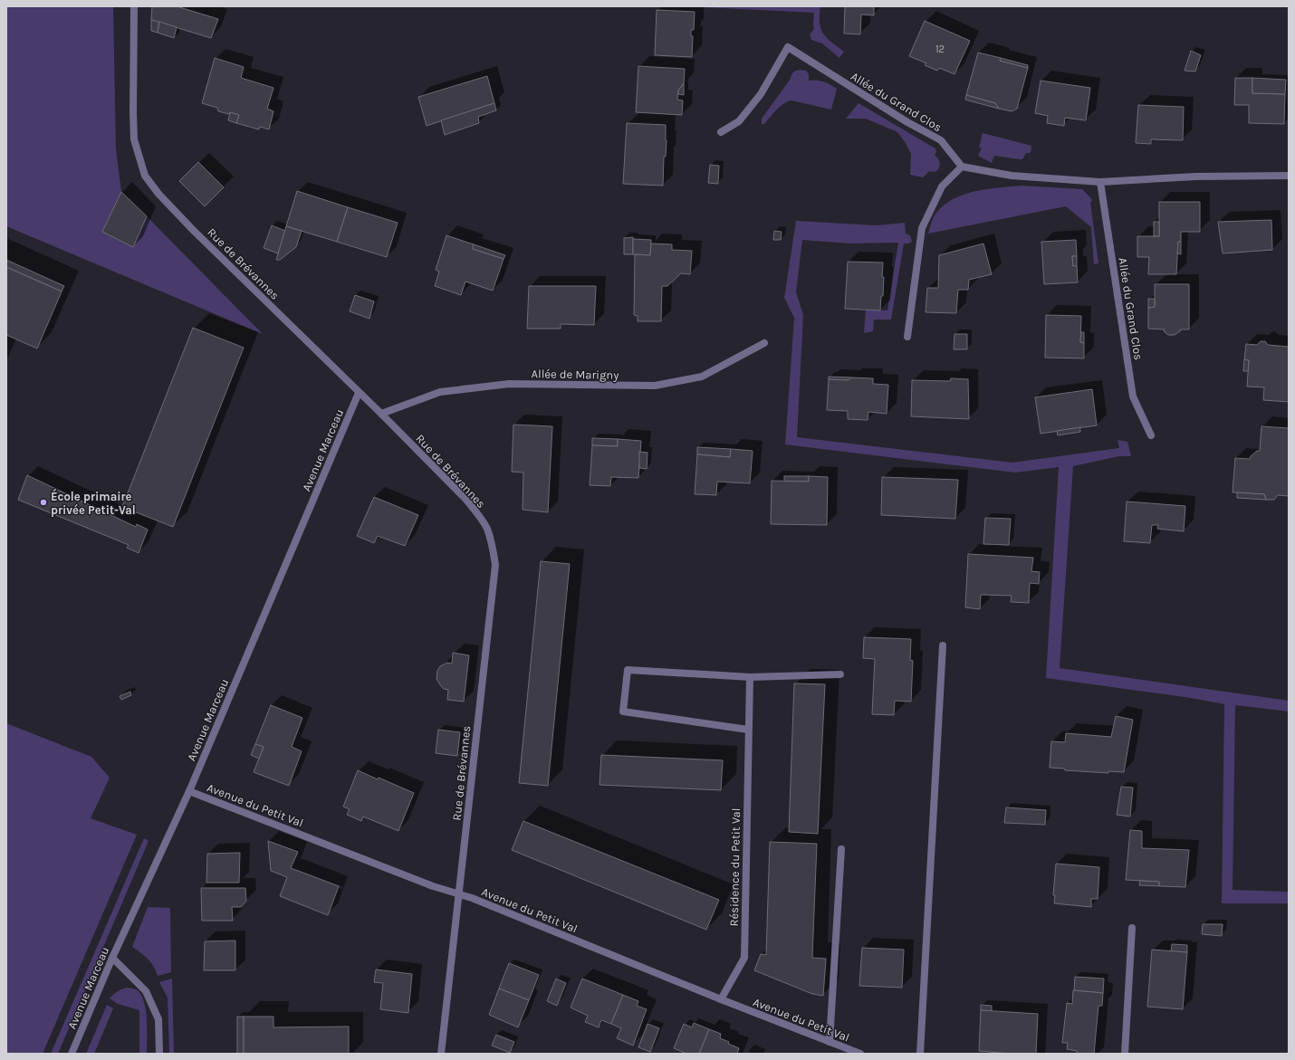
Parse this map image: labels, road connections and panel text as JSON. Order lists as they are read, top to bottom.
{
  "streets": {
    "street": [
      "Allée du Grand Clos",
      "Rue de Brévannes",
      "Allée de Marigny",
      "Avenue Marceau",
      "Avenue du Petit Val",
      "Résidence du Petit Val"
    ]
  },
  "crossings": [
    ["Rue de Brévannes", "Allée de Marigny"],
    ["Rue de Brévannes", "Avenue Marceau"],
    ["Rue de Brévannes", "Avenue du Petit Val"],
    ["Avenue Marceau", "Avenue du Petit Val"],
    ["Avenue du Petit Val", "Résidence du Petit Val"]
  ],
  "places": ["École primaire privée Petit-Val"],
  "house_numbers": ["12"]
}
